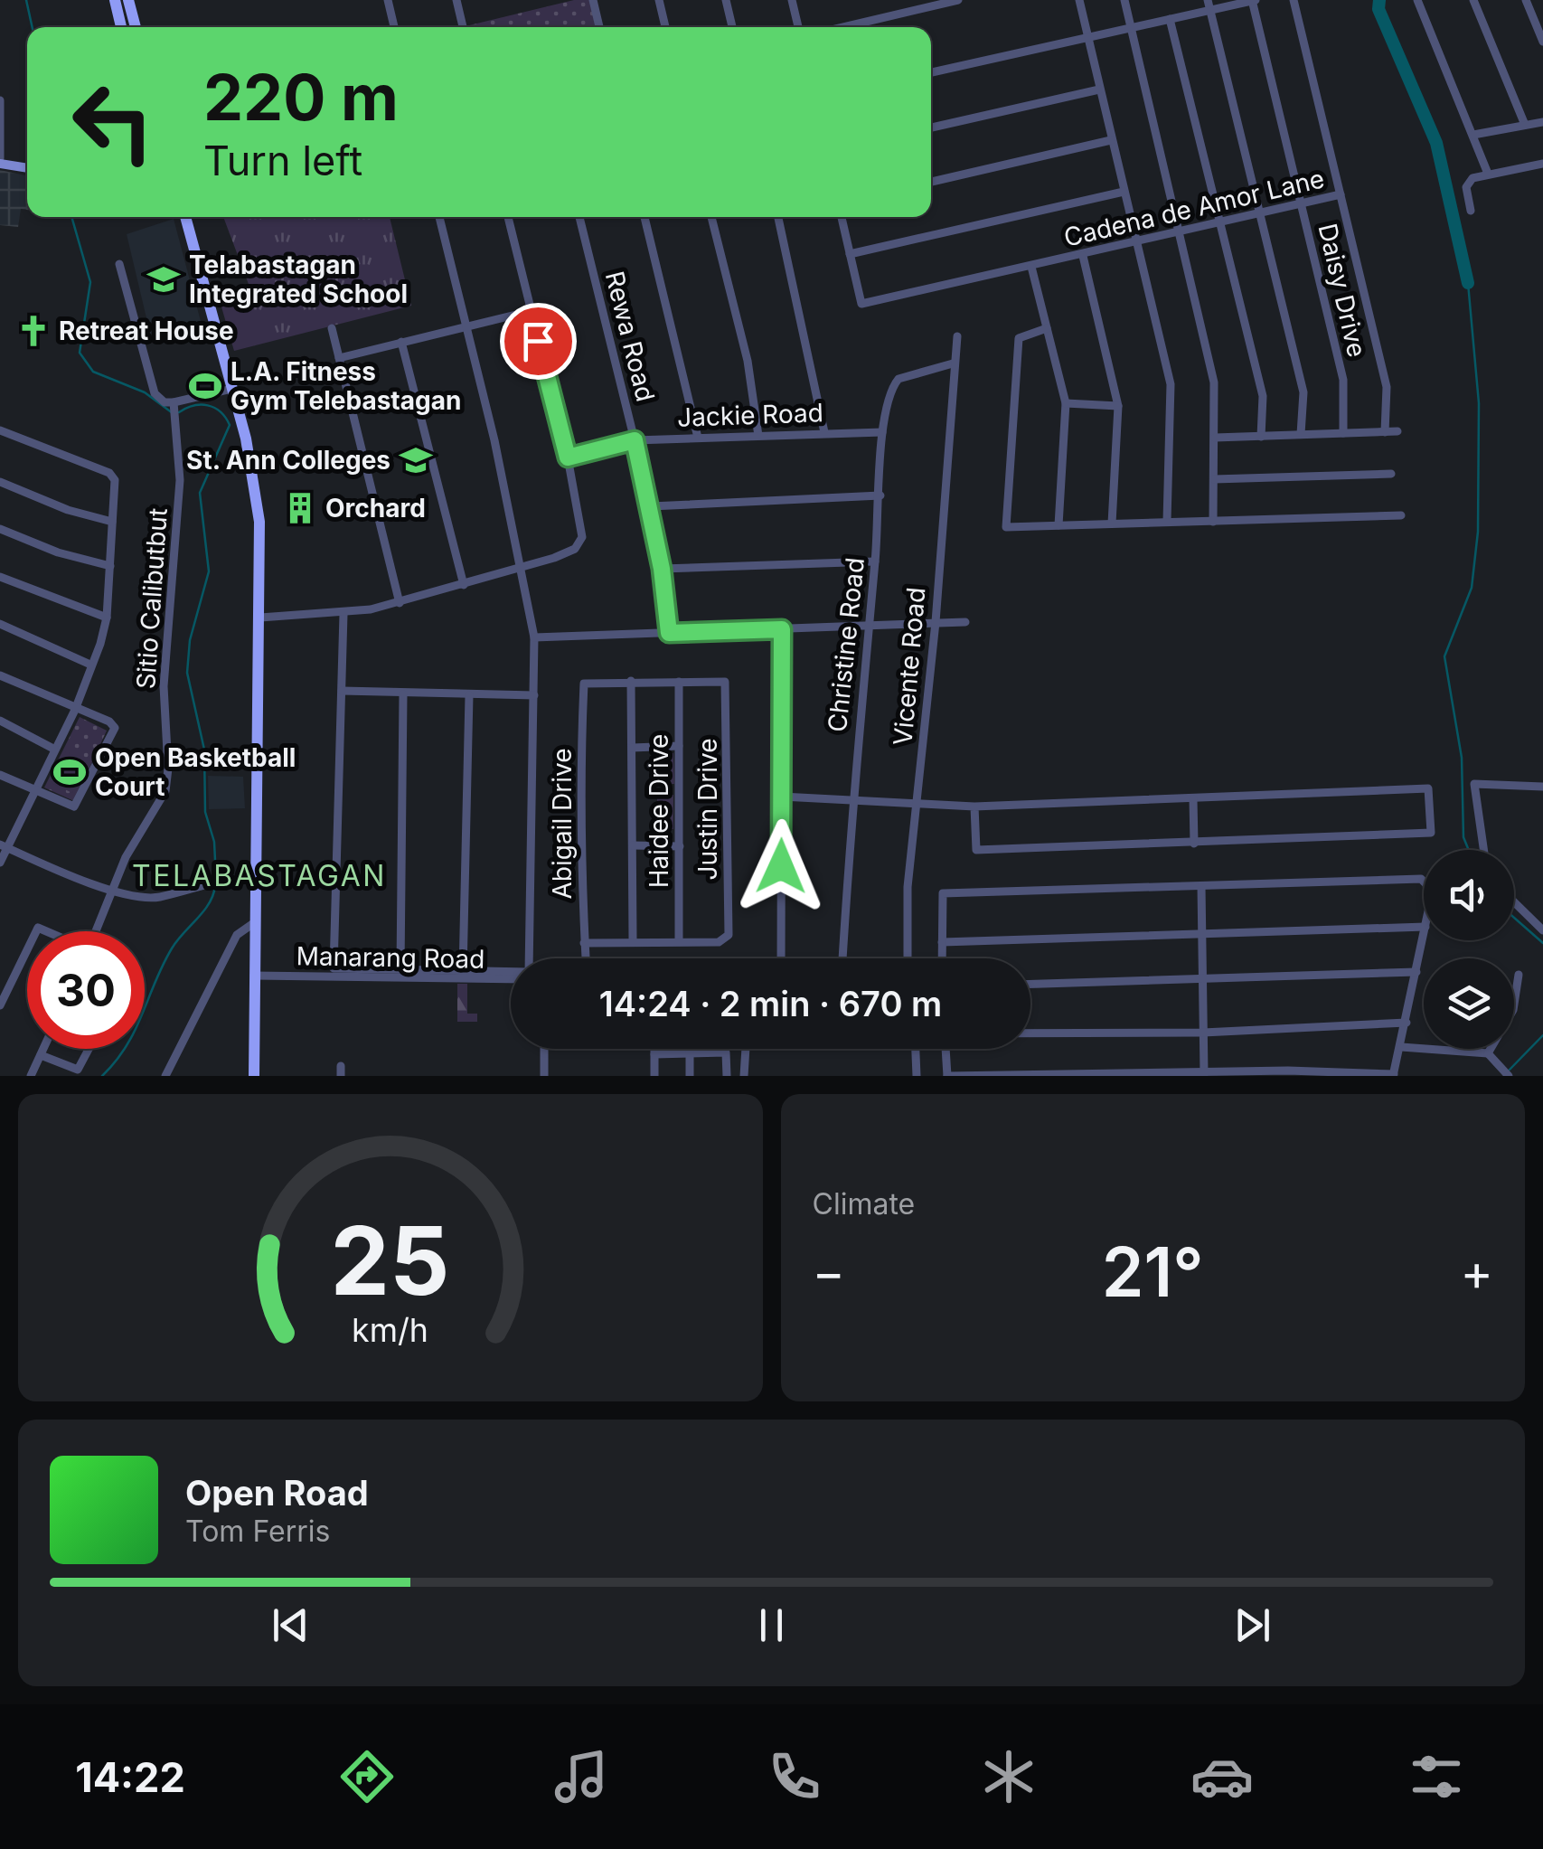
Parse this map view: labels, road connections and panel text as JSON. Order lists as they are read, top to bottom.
{
  "streets": {
    "street": [
      "Cadena de Amor Lane",
      "Daisy Drive",
      "Rewa Road",
      "Jackie Road",
      "Sitio Calibutbut",
      "Christine Road",
      "Vicente Road",
      "Justin Drive",
      "Haidee Drive",
      "Abigail Drive",
      "Manarang Road"
    ]
  },
  "crossings": [
    ["Cadena de Amor Lane", "Daisy Drive"],
    ["Rewa Road", "Jackie Road"],
    ["Jackie Road", "Christine Road"],
    ["Christine Road", "Vicente Road"],
    ["Justin Drive", "Haidee Drive"]
  ],
  "districts": ["TELABASTAGAN"],
  "places": {
    "school or university": ["Telabastagan Integrated School", "St. Ann Colleges"],
    "church": ["Retreat House"],
    "sports": ["L.A. Fitness Gym Telebastagan", "Open Basketball Court"],
    "building": ["Orchard"]
  },
  "page": {
    "turn": ["220 m", "Turn left"],
    "limit": "30",
    "trip": "14:24 · 2 min · 670 m",
    "tile": "Climate",
    "heat": ["−", "21°", "+"],
    "song": ["Open Road", "Tom Ferris"],
    "tabs": "14:22",
    "gauge": ["25", "km/h"]
  }
}
